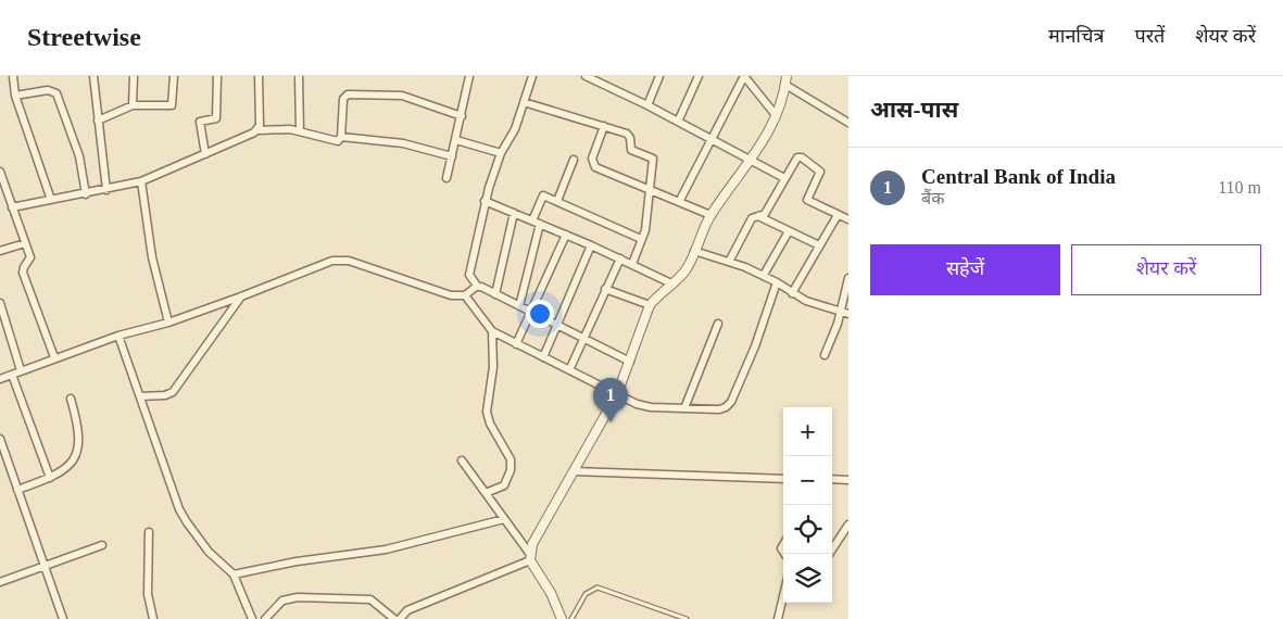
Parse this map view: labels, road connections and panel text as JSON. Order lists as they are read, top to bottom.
{
  "page": {
    "header": "Streetwise",
    "nav": ["मानचित्र", "परतें", "शेयर करें"],
    "heading": "आस-पास",
    "list": [
      {
        "mark": "1",
        "name": "Central Bank of India",
        "note": "बैंक",
        "value": "110 m"
      }
    ],
    "buttons": ["सहेजें", "शेयर करें"],
    "pins": "1",
    "map_buttons": ["+", "−"]
  }
}
